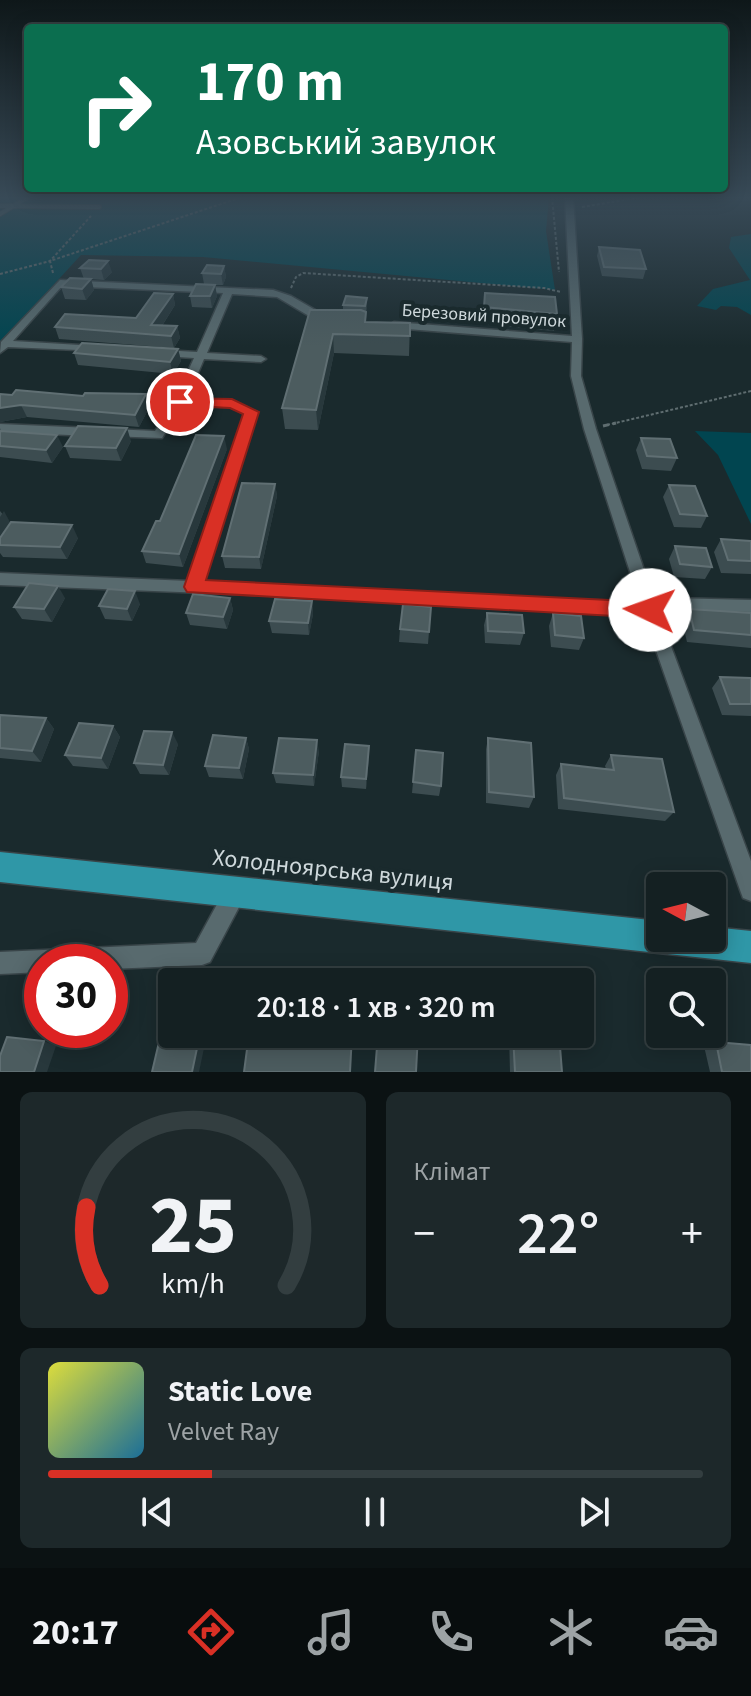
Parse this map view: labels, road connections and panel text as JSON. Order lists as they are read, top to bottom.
{
  "streets": {
    "main road": ["Холодноярська вулиця"],
    "street": ["Березовий провулок"]
  },
  "north": "left",
  "page": {
    "turn": ["170 m", "Азовський завулок"],
    "limit": "30",
    "trip": "20:18 · 1 хв · 320 m",
    "tile": "Клімат",
    "heat": ["−", "22°", "+"],
    "song": ["Static Love", "Velvet Ray"],
    "tabs": "20:17",
    "gauge": ["25", "km/h"]
  }
}
